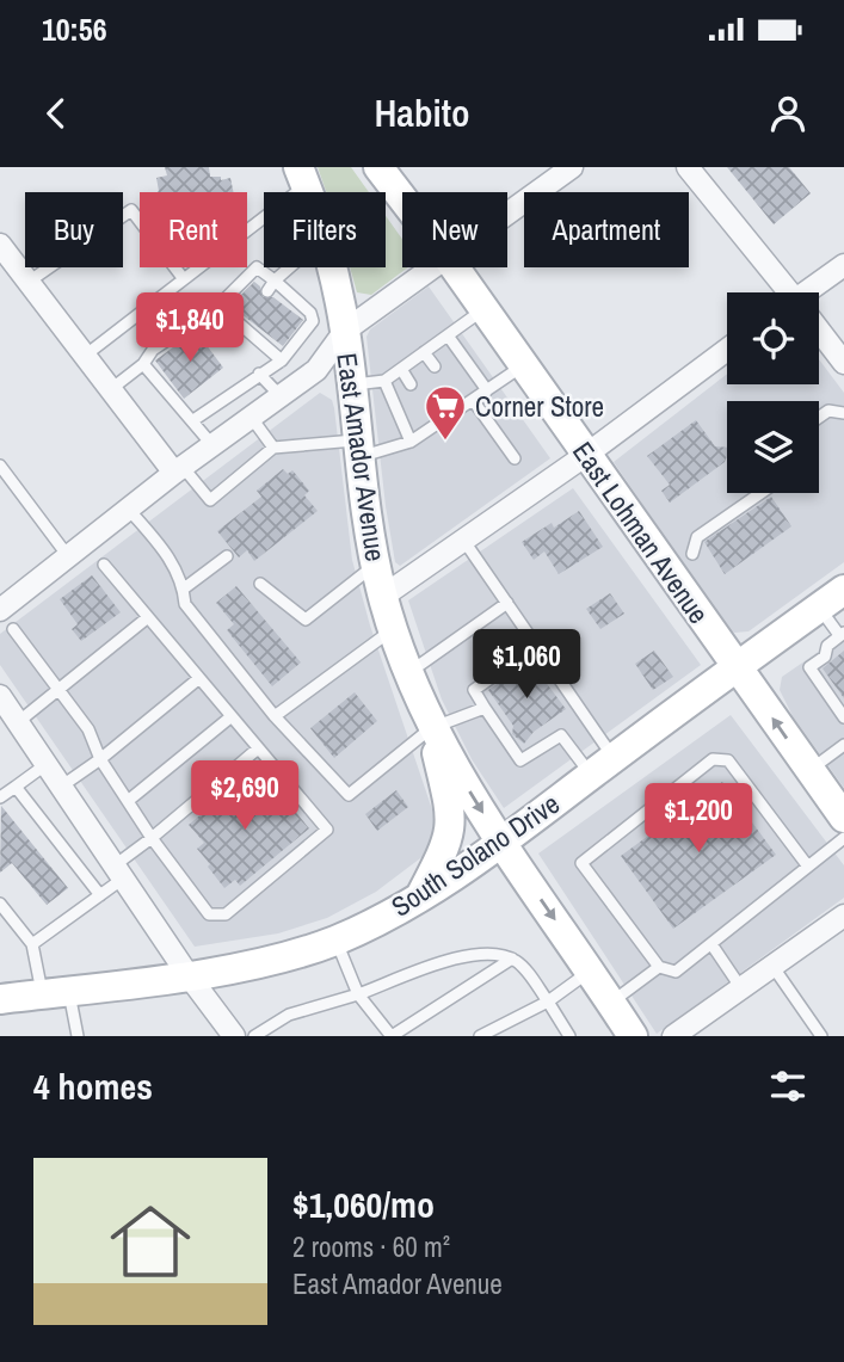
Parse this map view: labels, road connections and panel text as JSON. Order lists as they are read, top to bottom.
{
  "streets": {
    "main road": ["East Amador Avenue", "East Lohman Avenue", "South Solano Drive"]
  },
  "crossings": [
    ["East Amador Avenue", "South Solano Drive"],
    ["East Lohman Avenue", "South Solano Drive"]
  ],
  "places": {
    "supermarket": ["Corner Store"]
  },
  "page": {
    "status": "10:56",
    "header": "Habito",
    "chip": [
      "Buy",
      "Rent",
      "Filters",
      "New",
      "Apartment"
    ],
    "price": [
      "$1,840",
      "$1,060",
      "$2,690",
      "$1,200"
    ],
    "heading": "4 homes",
    "list": [
      {
        "name": "$1,060/mo",
        "note": "2 rooms · 60 m² · East Amador Avenue"
      }
    ]
  }
}
